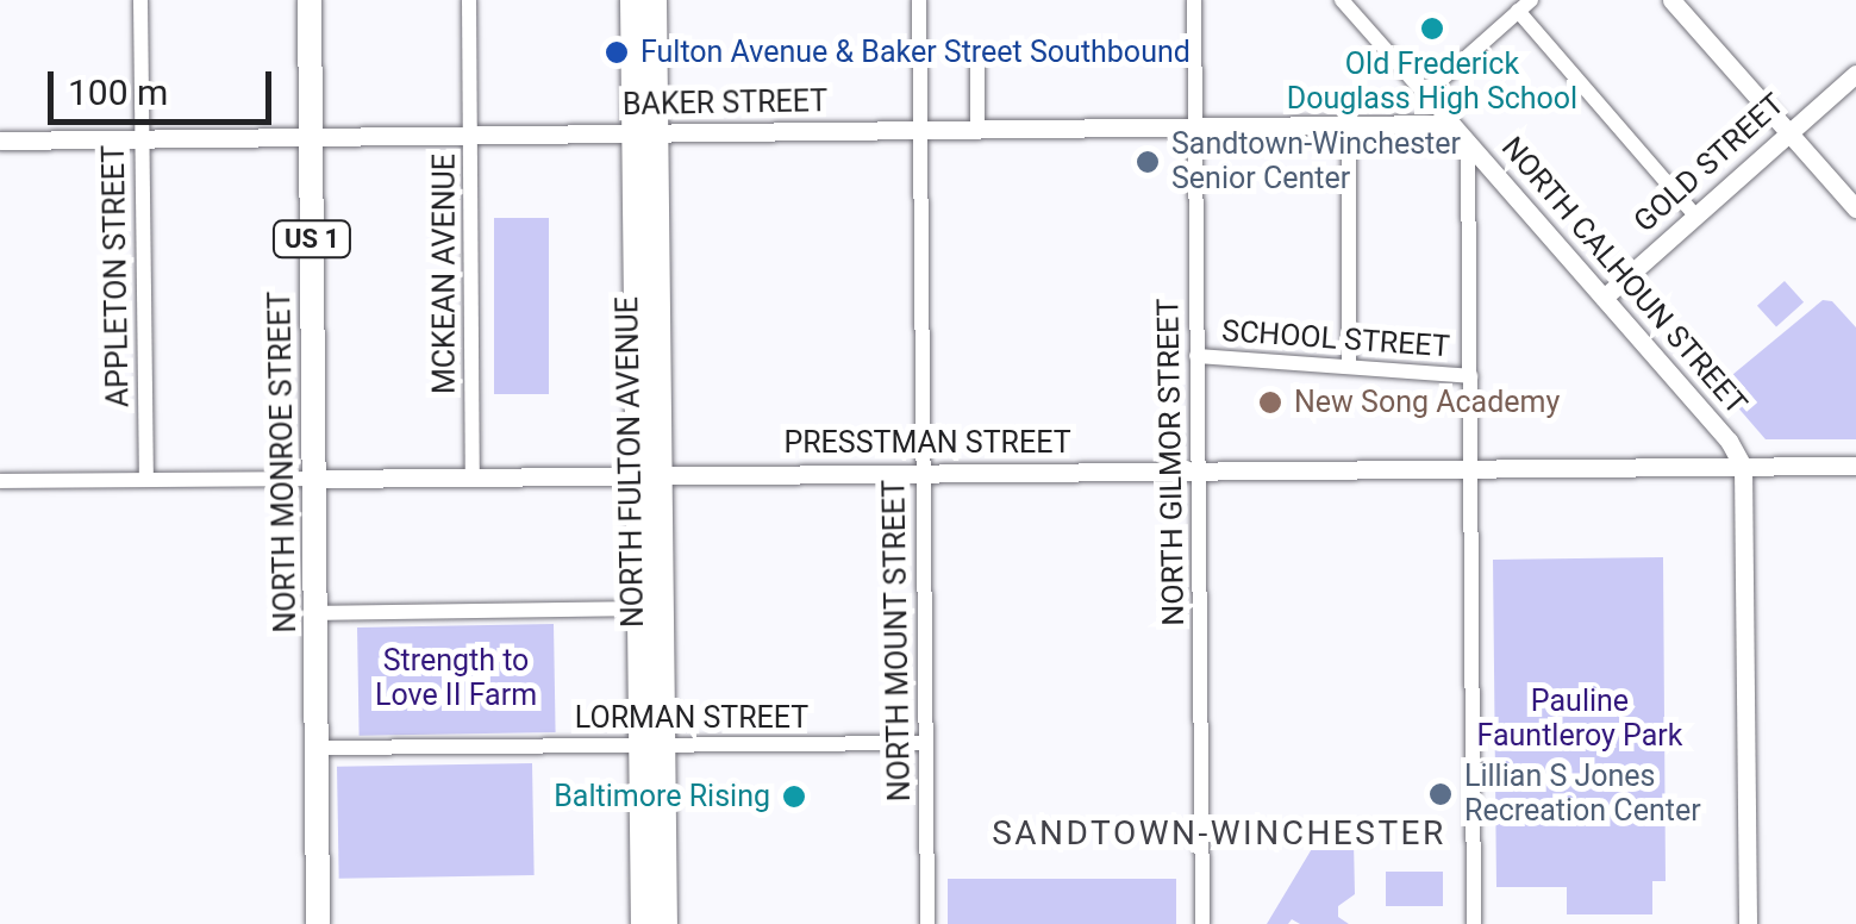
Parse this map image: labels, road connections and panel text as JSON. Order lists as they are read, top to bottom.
{
  "streets": {
    "main road": ["US 1", "NORTH MONROE STREET", "NORTH FULTON AVENUE"],
    "street": [
      "BAKER STREET",
      "GOLD STREET",
      "MCKEAN AVENUE",
      "APPLETON STREET",
      "NORTH CALHOUN STREET",
      "SCHOOL STREET",
      "PRESSTMAN STREET",
      "NORTH GILMOR STREET",
      "NORTH MOUNT STREET",
      "LORMAN STREET"
    ]
  },
  "crossings": [
    ["BAKER STREET", "MCKEAN AVENUE"],
    ["BAKER STREET", "APPLETON STREET"],
    ["BAKER STREET", "NORTH CALHOUN STREET"],
    ["BAKER STREET", "NORTH MONROE STREET"],
    ["BAKER STREET", "NORTH FULTON AVENUE"],
    ["BAKER STREET", "NORTH GILMOR STREET"],
    ["BAKER STREET", "NORTH MOUNT STREET"],
    ["GOLD STREET", "NORTH CALHOUN STREET"],
    ["MCKEAN AVENUE", "PRESSTMAN STREET"],
    ["APPLETON STREET", "PRESSTMAN STREET"],
    ["NORTH CALHOUN STREET", "PRESSTMAN STREET"],
    ["SCHOOL STREET", "NORTH GILMOR STREET"],
    ["PRESSTMAN STREET", "NORTH MONROE STREET"],
    ["PRESSTMAN STREET", "NORTH FULTON AVENUE"],
    ["PRESSTMAN STREET", "NORTH GILMOR STREET"],
    ["PRESSTMAN STREET", "NORTH MOUNT STREET"],
    ["NORTH MONROE STREET", "LORMAN STREET"],
    ["NORTH FULTON AVENUE", "LORMAN STREET"],
    ["NORTH MOUNT STREET", "LORMAN STREET"]
  ],
  "districts": ["SANDTOWN-WINCHESTER"],
  "parks": ["Strength to Love II Farm", "Pauline Fauntleroy Park"],
  "places": [
    "Old Frederick Douglass High School",
    "Fulton Avenue & Baker Street Southbound",
    "Sandtown-Winchester Senior Center",
    "New Song Academy",
    "Lillian S Jones Recreation Center",
    "Baltimore Rising"
  ],
  "scale_bar": "100 m"
}
